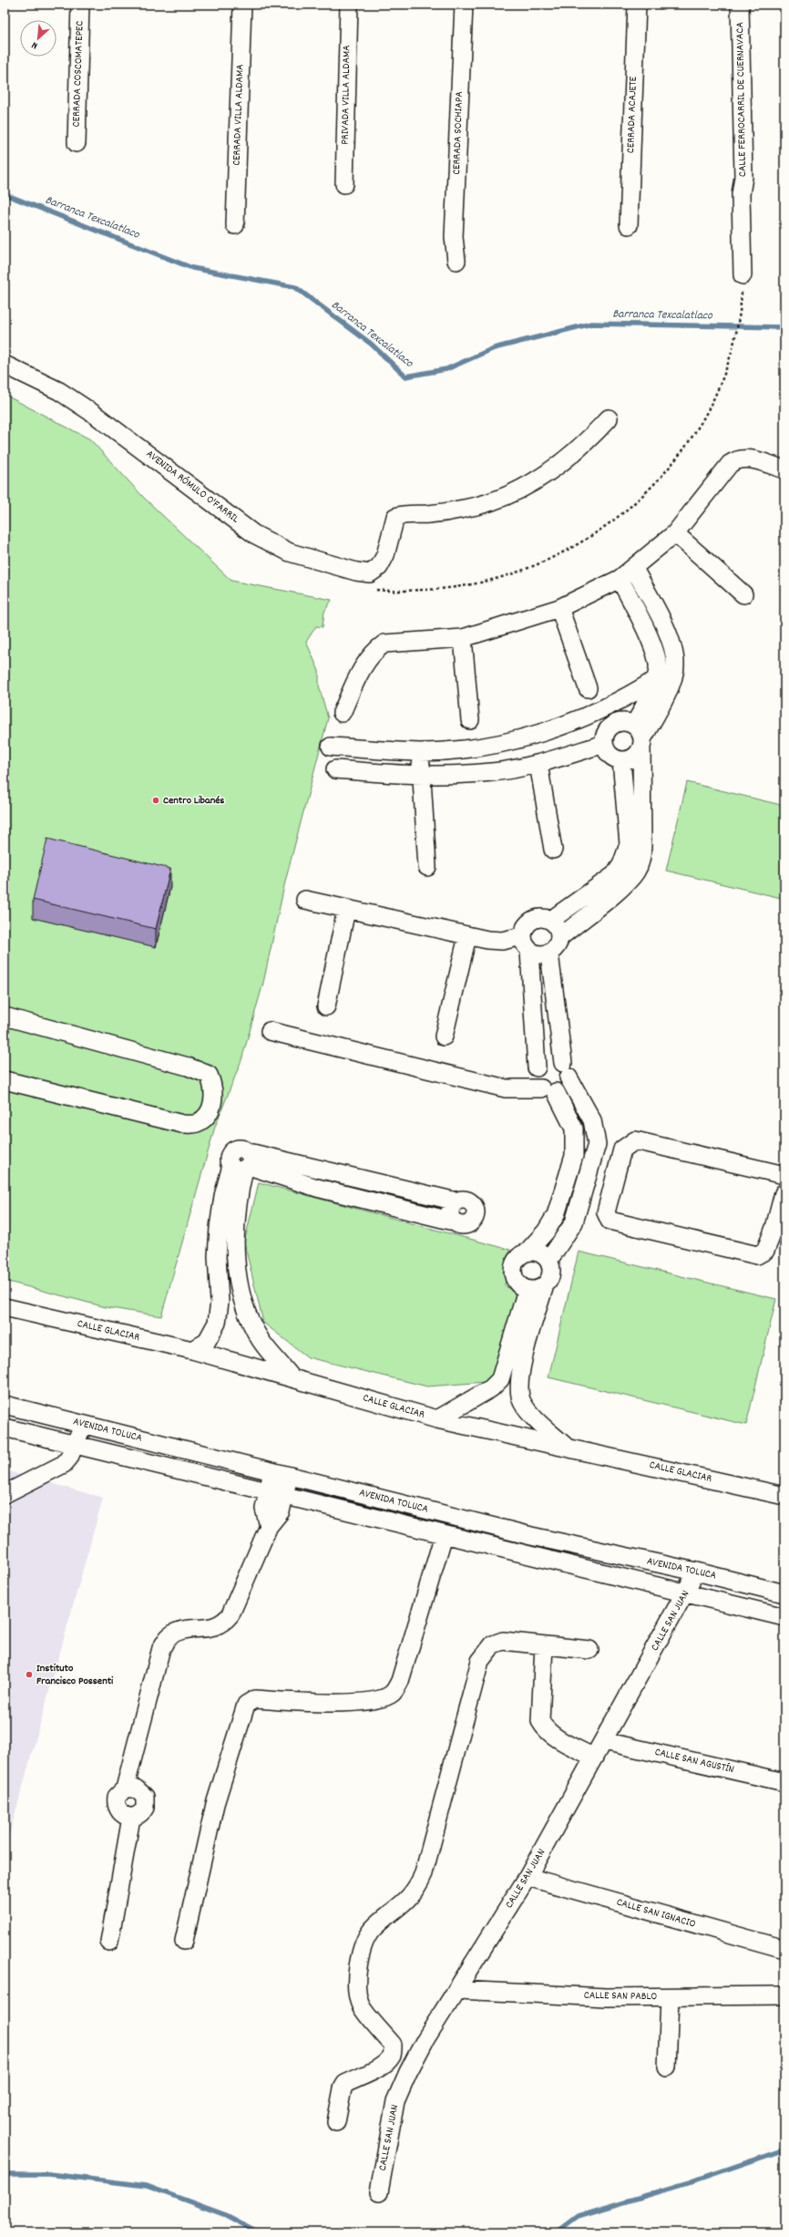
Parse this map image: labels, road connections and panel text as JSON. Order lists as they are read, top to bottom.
{
  "streets": {
    "street": [
      "CERRADA COSCOMATEPEC",
      "PRIVADA VILLA ALDAMA",
      "CALLE FERROCARRIL DE CUERNAVACA",
      "CERRADA VILLA ALDAMA",
      "CERRADA ACAJETE",
      "CERRADA SOCHIAPA",
      "AVENIDA RÓMULO O'FARRIL",
      "CALLE GLACIAR",
      "AVENIDA TOLUCA",
      "CALLE SAN JUAN",
      "CALLE SAN AGUSTÍN",
      "CALLE SAN IGNACIO",
      "CALLE SAN PABLO"
    ]
  },
  "crossings": [
    ["AVENIDA TOLUCA", "CALLE SAN JUAN"],
    ["CALLE SAN JUAN", "CALLE SAN AGUSTÍN"],
    ["CALLE SAN JUAN", "CALLE SAN IGNACIO"],
    ["CALLE SAN JUAN", "CALLE SAN PABLO"]
  ],
  "water": ["Barranca Texcalatlaco"],
  "places": ["Centro Libanés", "Instituto Francisco Possenti"],
  "north": "bottom left"
}
